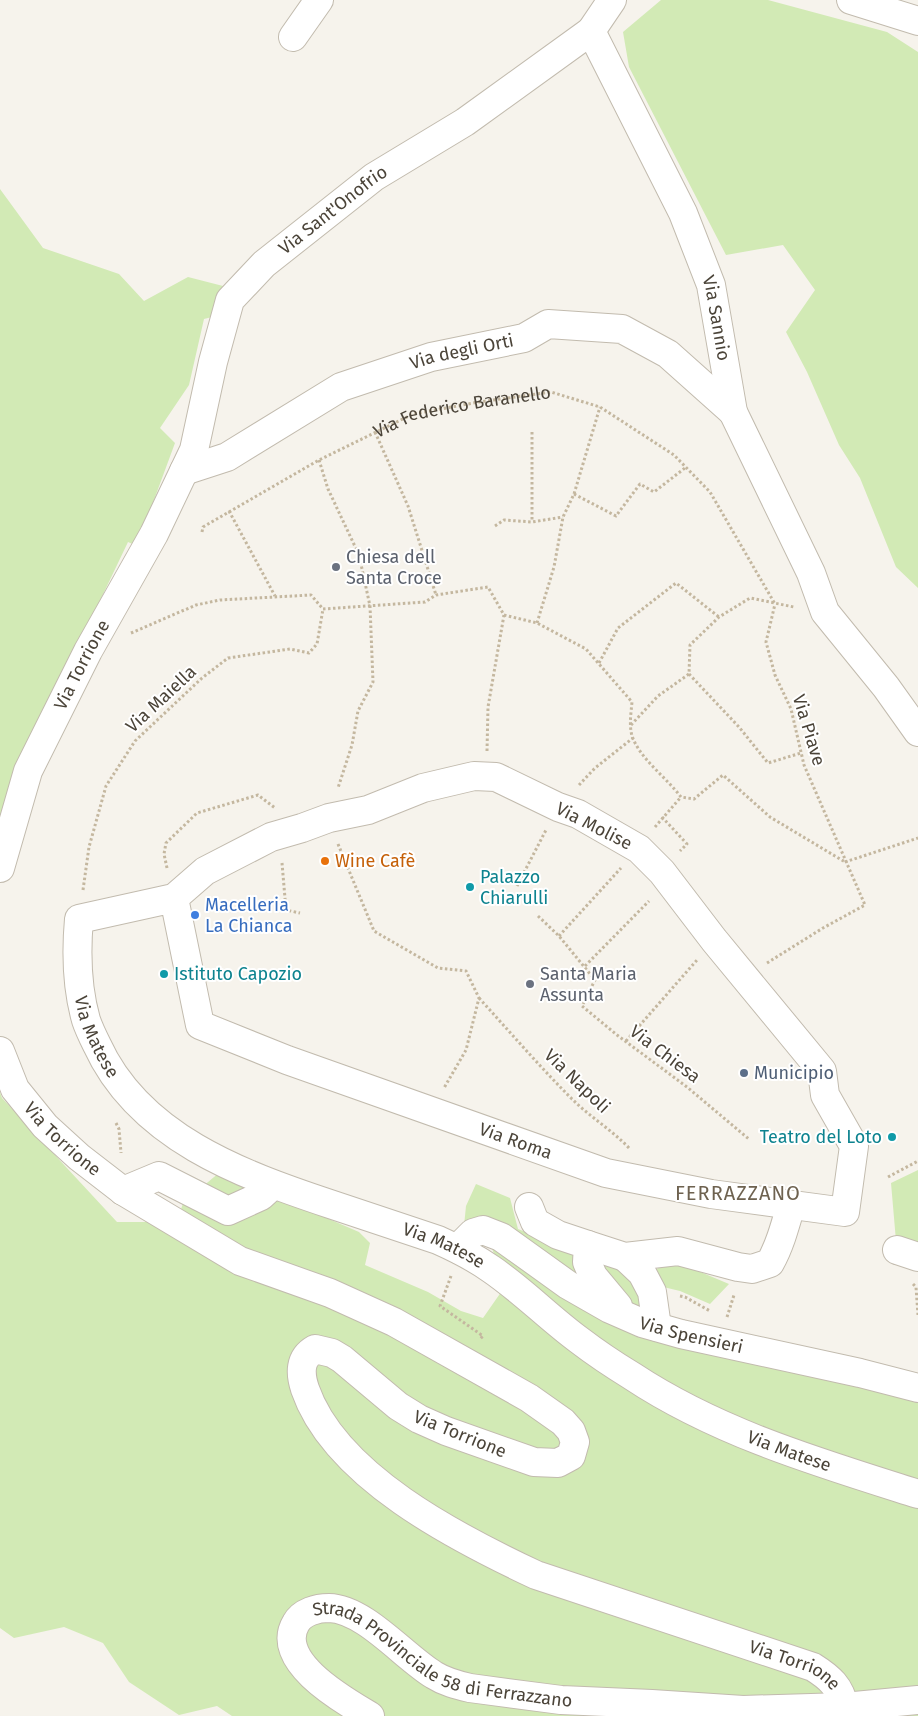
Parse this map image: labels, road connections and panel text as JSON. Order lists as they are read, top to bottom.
{
  "streets": {
    "street": [
      "Via Sant'Onofrio",
      "Via Sannio",
      "Via degli Orti",
      "Via Torrione",
      "Via Molise",
      "Via Matese",
      "Via Roma",
      "Via Spensieri",
      "Strada Provinciale 58 di Ferrazzano"
    ],
    "path": [
      "Via Federico Baranello",
      "Via Maiella",
      "Via Piave",
      "Via Chiesa",
      "Via Napoli"
    ]
  },
  "crossings": [
    ["Via Sant'Onofrio", "Via Sannio"],
    ["Via Sant'Onofrio", "Via degli Orti"],
    ["Via Sant'Onofrio", "Via Torrione"],
    ["Via Sannio", "Via degli Orti"],
    ["Via degli Orti", "Via Torrione"],
    ["Via Federico Baranello", "Via Piave"],
    ["Via Torrione", "Strada Provinciale 58 di Ferrazzano"],
    ["Via Maiella", "Via Matese"],
    ["Via Piave", "Via Molise"],
    ["Via Molise", "Via Roma"],
    ["Via Matese", "Via Spensieri"],
    ["Via Napoli", "Via Roma"]
  ],
  "districts": ["FERRAZZANO"],
  "places": [
    "Chiesa dell Santa Croce",
    "Wine Cafè",
    "Palazzo Chiarulli",
    "Macelleria La Chianca",
    "Istituto Capozio",
    "Santa Maria Assunta",
    "Municipio",
    "Teatro del Loto"
  ]
}
